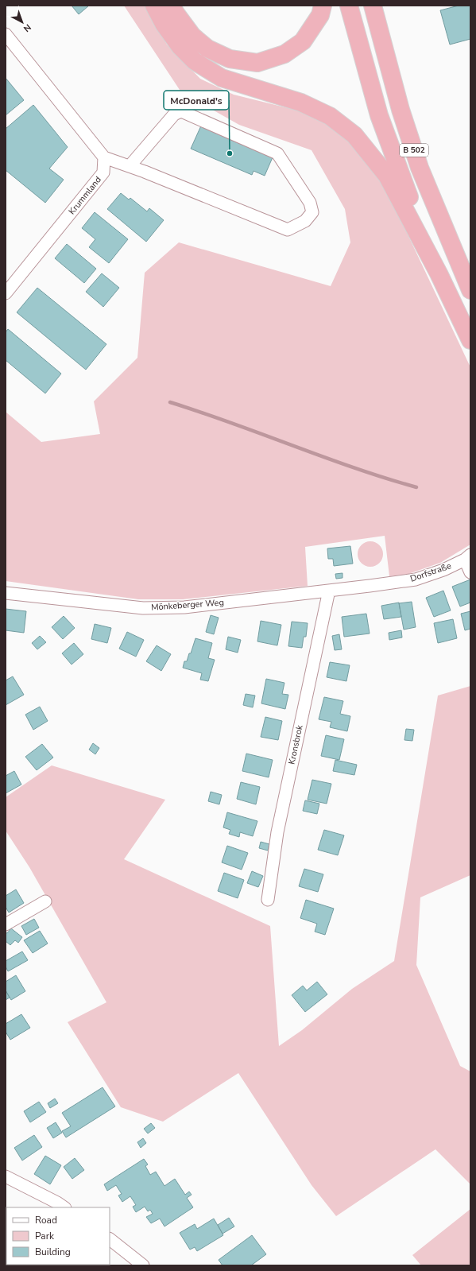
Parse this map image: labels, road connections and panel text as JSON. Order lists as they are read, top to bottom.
{
  "streets": {
    "highway": ["B 502"],
    "street": [
      "Krummland",
      "Dorfstraße",
      "Mönkeberger Weg",
      "Kronsbrok"
    ]
  },
  "crossings": [
    ["Dorfstraße", "Mönkeberger Weg"],
    ["Mönkeberger Weg", "Kronsbrok"]
  ],
  "places": ["McDonald's"],
  "legend": ["Road", "Park", "Building"],
  "north": "bottom right"
}
